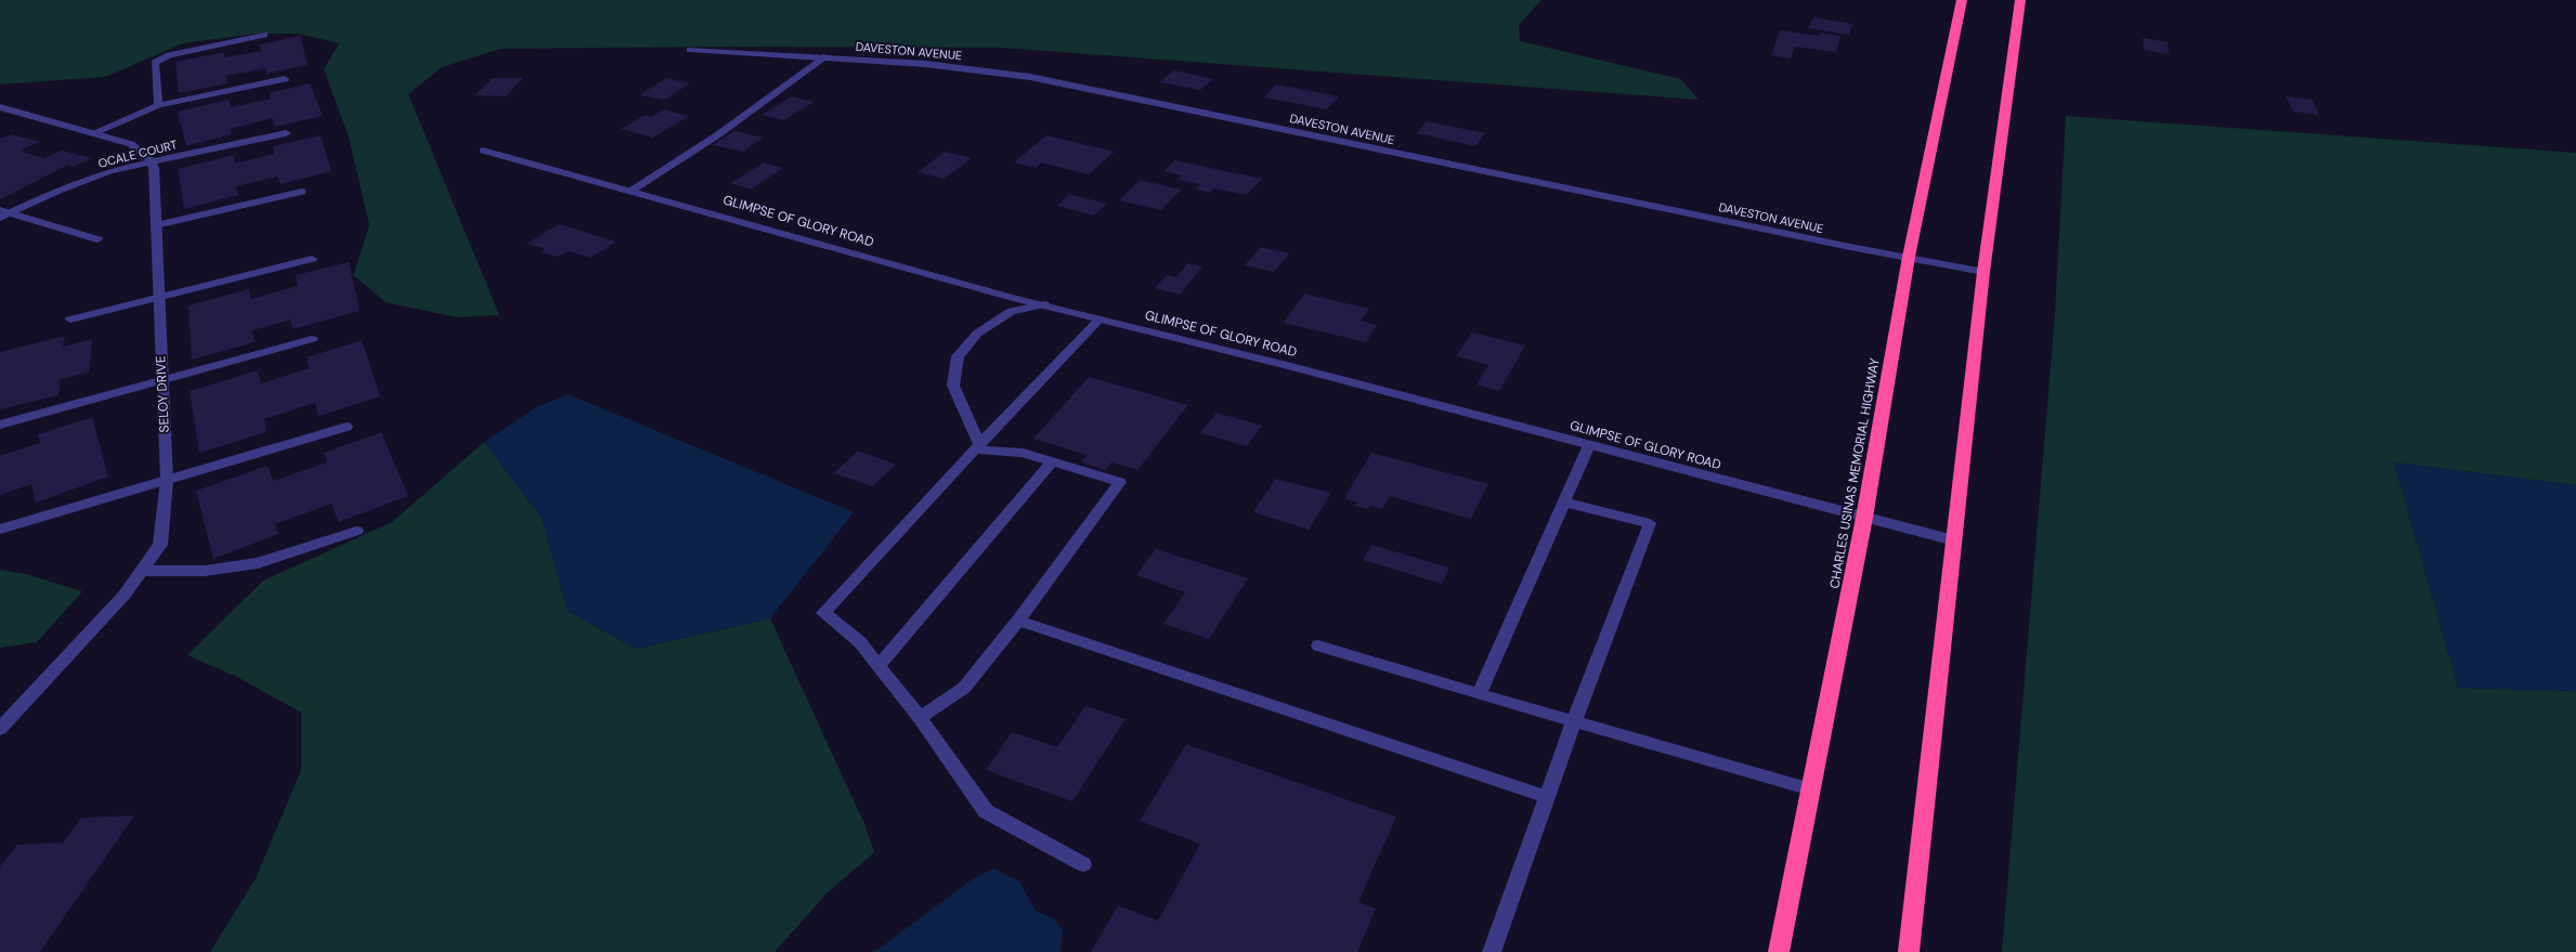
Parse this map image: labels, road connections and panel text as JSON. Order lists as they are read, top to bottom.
{
  "streets": {
    "highway": ["CHARLES USINAS MEMORIAL HIGHWAY"],
    "street": [
      "DAVESTON AVENUE",
      "OCALE COURT",
      "GLIMPSE OF GLORY ROAD",
      "SELOY DRIVE"
    ]
  },
  "crossings": [
    ["DAVESTON AVENUE", "CHARLES USINAS MEMORIAL HIGHWAY"],
    ["OCALE COURT", "SELOY DRIVE"],
    ["GLIMPSE OF GLORY ROAD", "CHARLES USINAS MEMORIAL HIGHWAY"]
  ]
}
